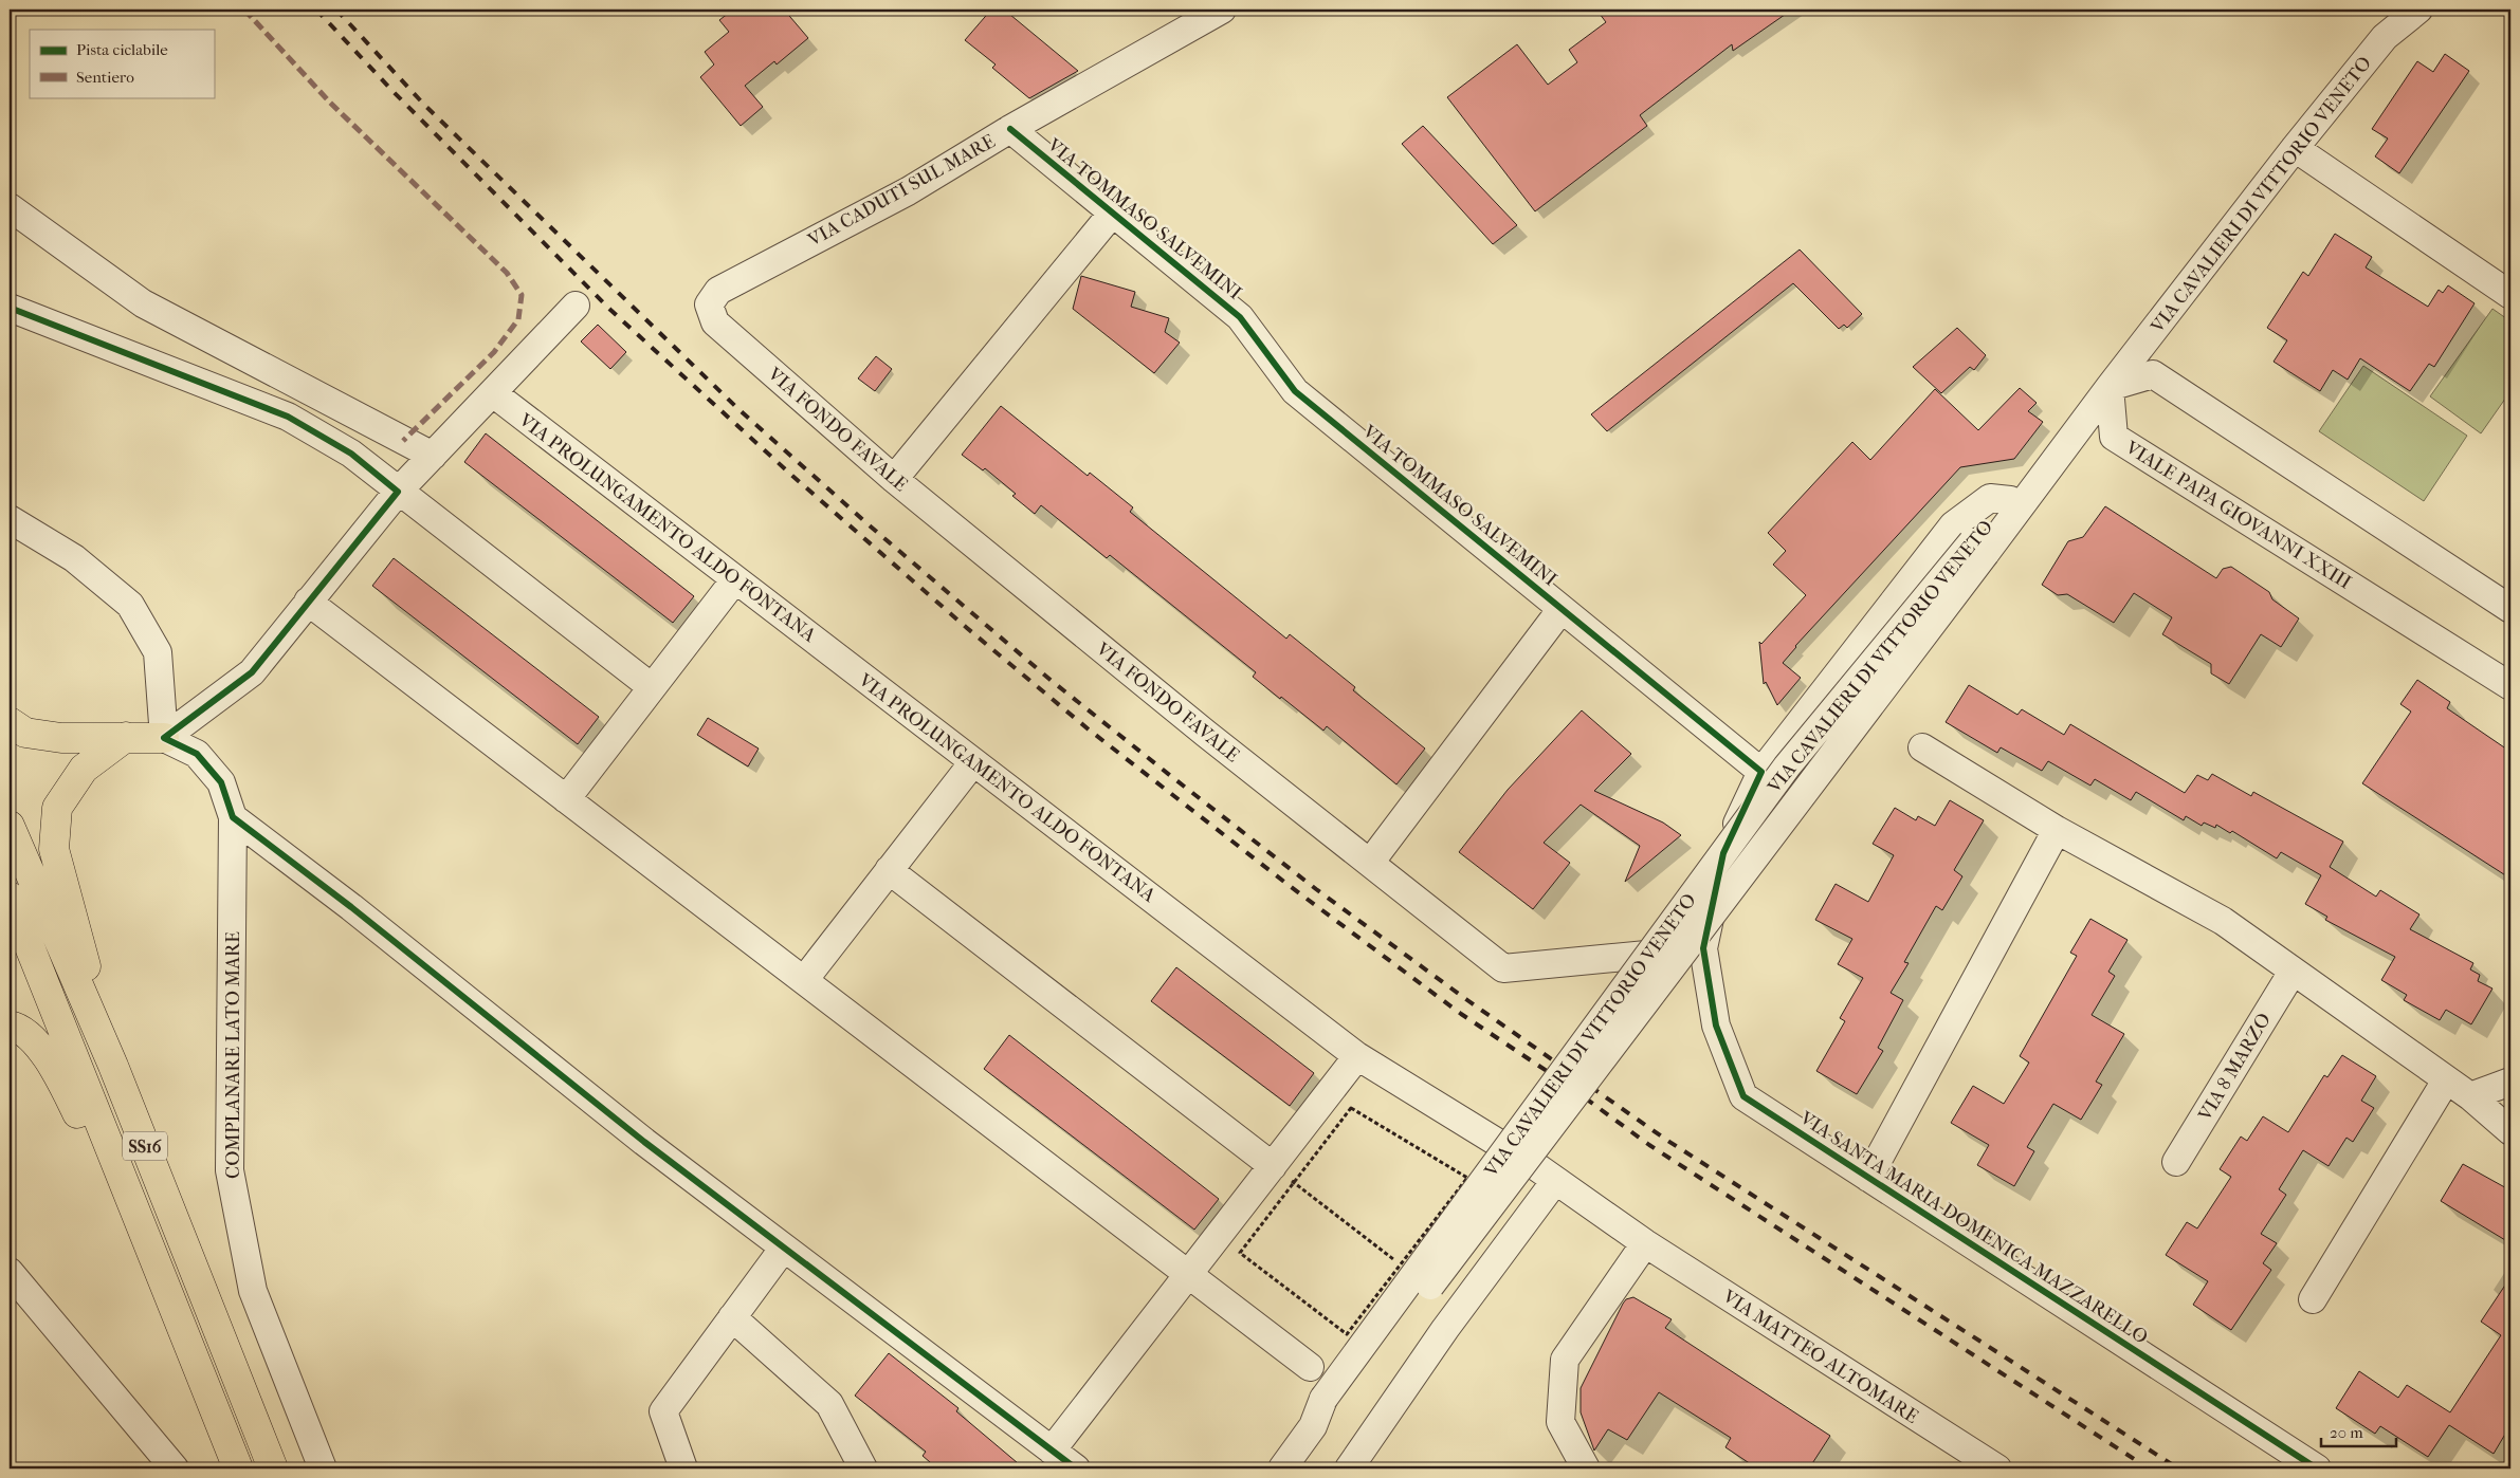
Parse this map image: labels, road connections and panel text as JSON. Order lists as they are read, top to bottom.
{
  "streets": {
    "highway": ["SS16"],
    "street": [
      "VIA CADUTI SUL MARE",
      "VIA CAVALIERI DI VITTORIO VENETO",
      "VIA TOMMASO SALVEMINI",
      "VIA FONDO FAVALE",
      "VIALE PAPA GIOVANNI XXIII",
      "VIA PROLUNGAMENTO ALDO FONTANA",
      "COMPLANARE LATO MARE",
      "VIA 8 MARZO",
      "VIA SANTA MARIA DOMENICA MAZZARELLO",
      "VIA MATTEO ALTOMARE"
    ]
  },
  "crossings": [
    ["VIA CADUTI SUL MARE", "VIA TOMMASO SALVEMINI"],
    ["VIA CADUTI SUL MARE", "VIA FONDO FAVALE"],
    ["VIA CAVALIERI DI VITTORIO VENETO", "VIALE PAPA GIOVANNI XXIII"],
    ["VIA FONDO FAVALE", "VIA SANTA MARIA DOMENICA MAZZARELLO"],
    ["VIA PROLUNGAMENTO ALDO FONTANA", "VIA MATTEO ALTOMARE"]
  ],
  "legend": ["Pista ciclabile", "Sentiero"],
  "scale_bar": "20 m"
}
